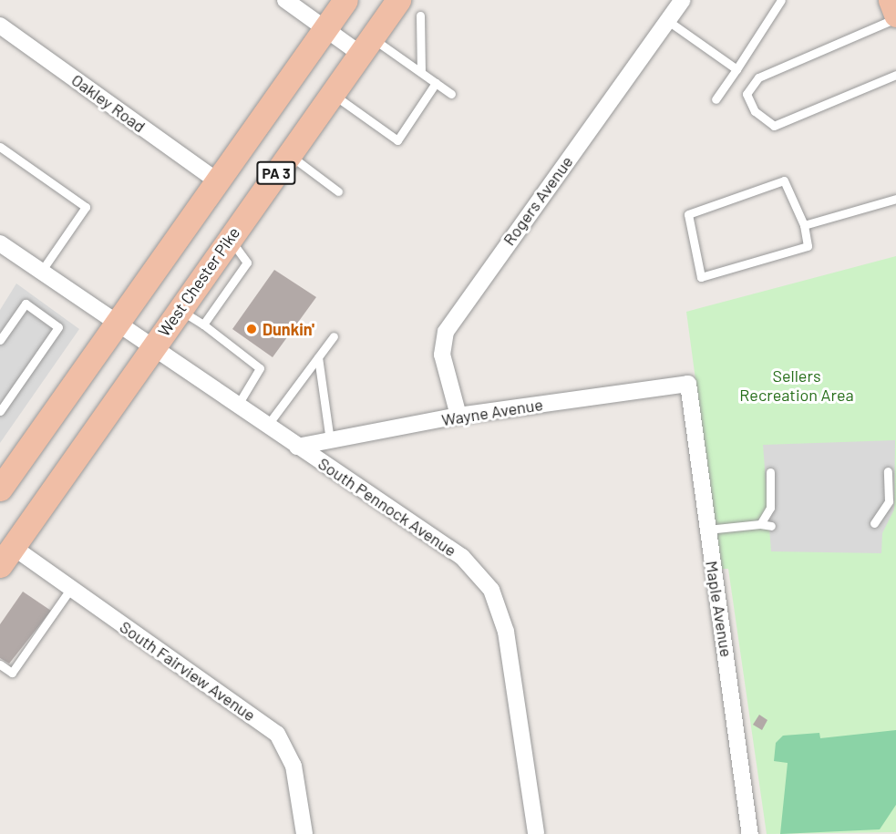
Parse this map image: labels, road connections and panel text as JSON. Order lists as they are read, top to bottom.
{
  "streets": {
    "main road": ["PA 3", "West Chester Pike"],
    "street": [
      "Oakley Road",
      "Rogers Avenue",
      "Wayne Avenue",
      "South Pennock Avenue",
      "Maple Avenue",
      "South Fairview Avenue"
    ]
  },
  "crossings": [
    ["Oakley Road", "PA 3"],
    ["PA 3", "South Pennock Avenue"],
    ["Rogers Avenue", "Wayne Avenue"],
    ["West Chester Pike", "South Pennock Avenue"],
    ["West Chester Pike", "South Fairview Avenue"],
    ["Wayne Avenue", "South Pennock Avenue"],
    ["Wayne Avenue", "Maple Avenue"]
  ],
  "parks": ["Sellers Recreation Area"],
  "places": ["Dunkin'"]
}
